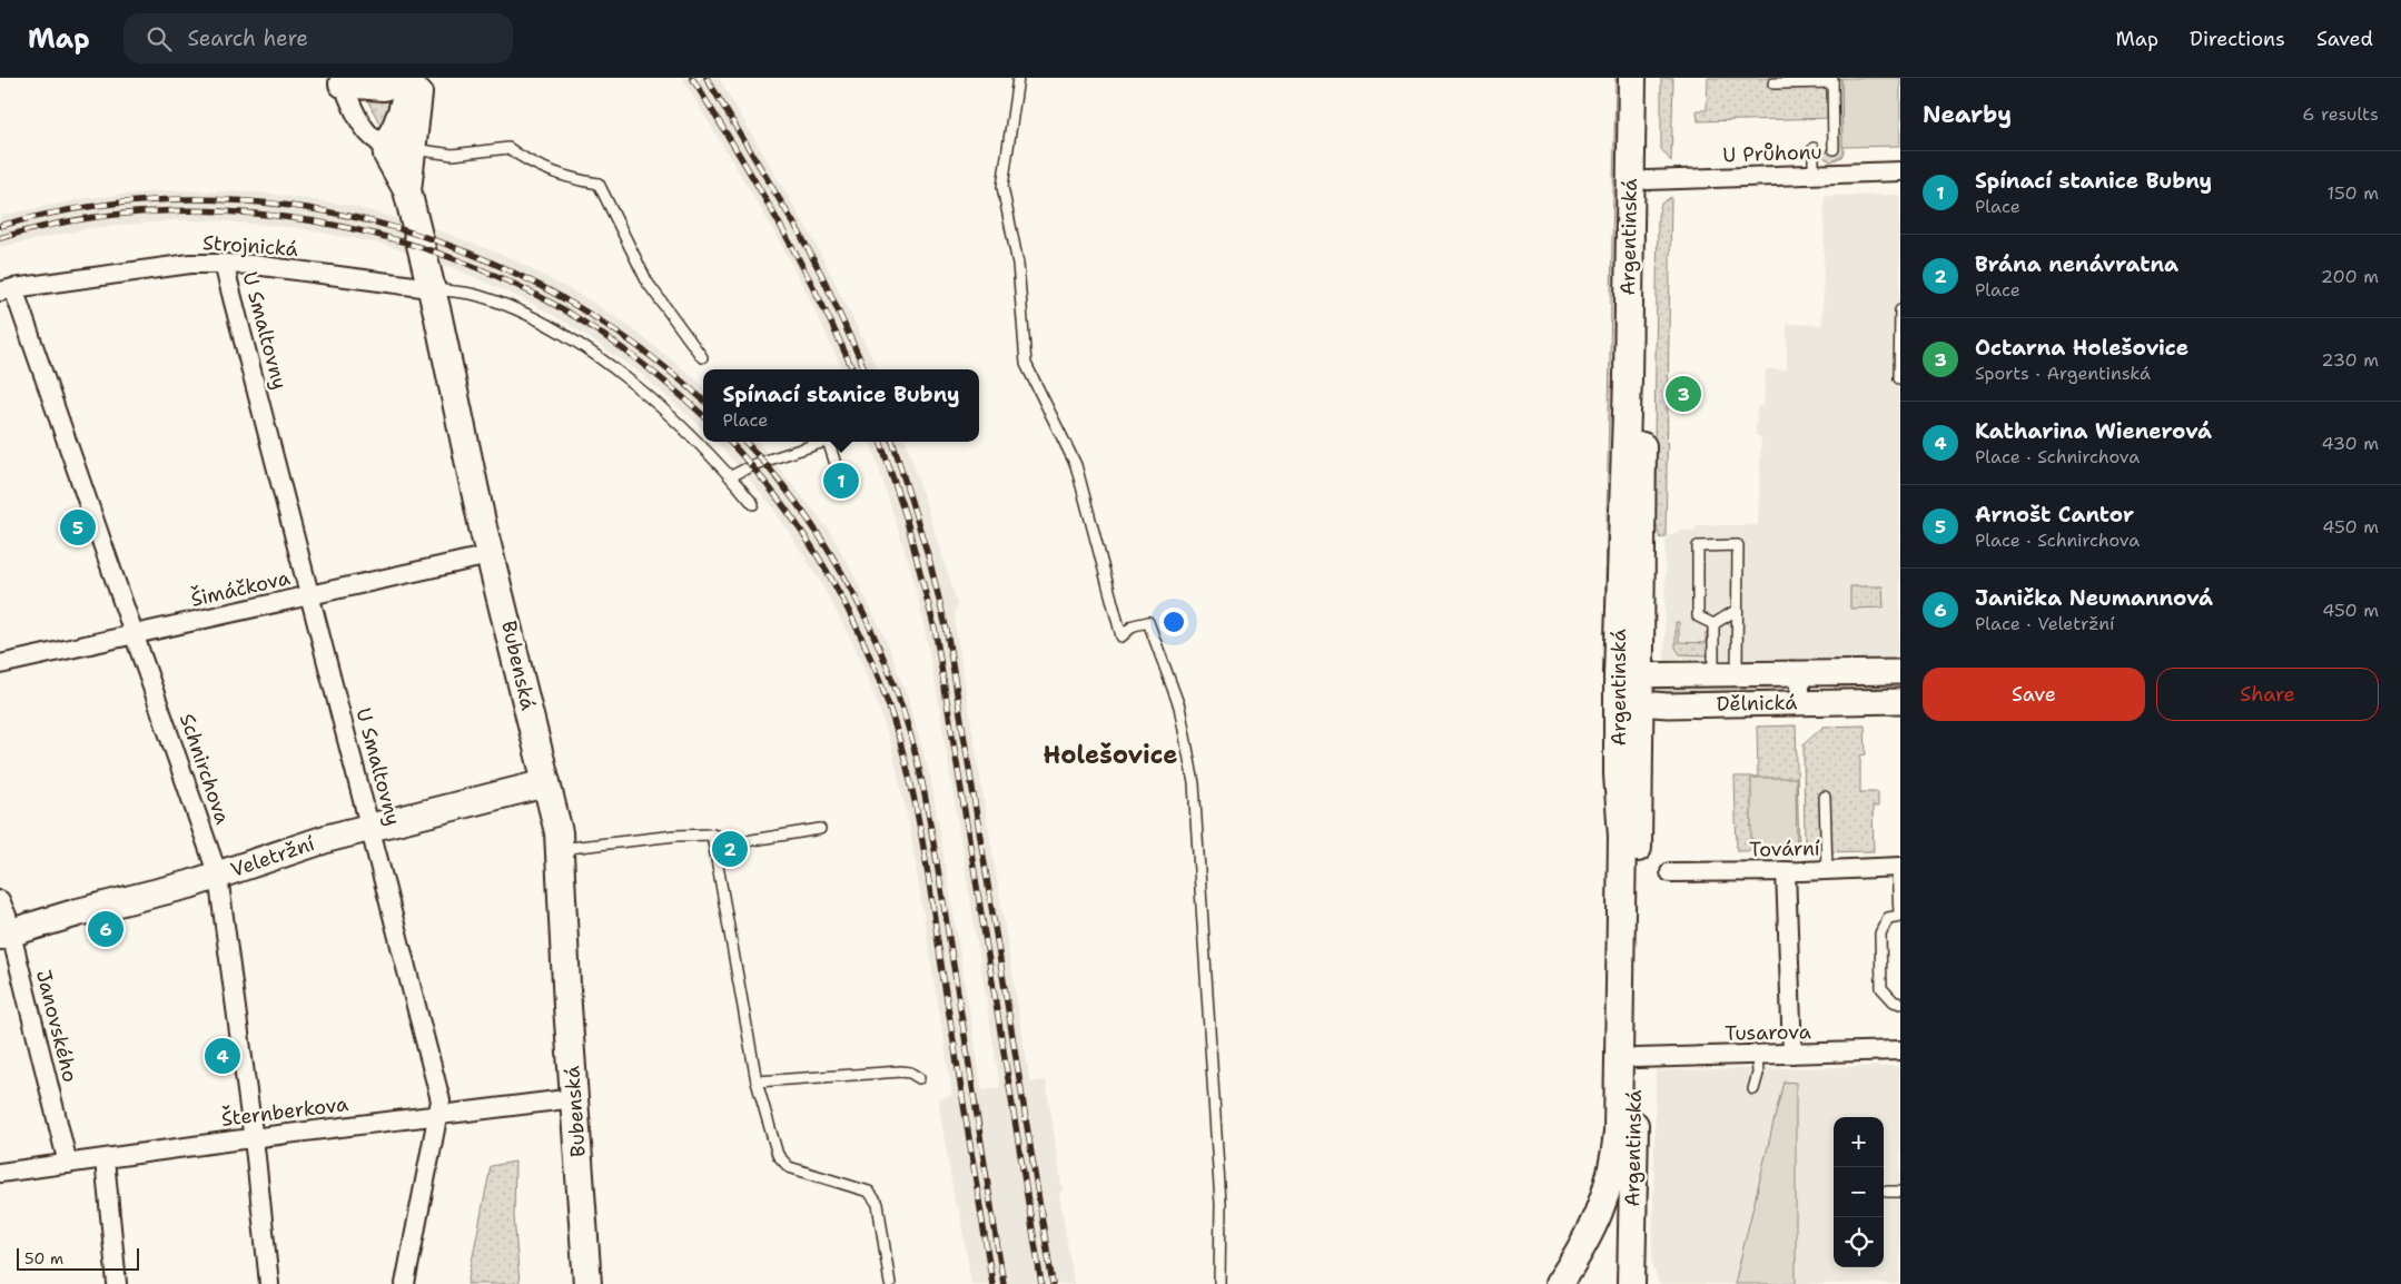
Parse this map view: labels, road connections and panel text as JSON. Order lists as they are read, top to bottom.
{
  "streets": {
    "main road": ["Argentinská", "Bubenská", "Veletržní"],
    "street": [
      "U Průhonu",
      "Strojnická",
      "U Smaltovny",
      "Šimáčkova",
      "Dělnická",
      "Schnirchova",
      "Tovární",
      "Janovského",
      "Tusarova",
      "Šternberkova"
    ]
  },
  "crossings": [
    ["U Průhonu", "Argentinská"],
    ["Argentinská", "Dělnická"],
    ["Argentinská", "Tusarova"],
    ["Strojnická", "U Smaltovny"],
    ["Strojnická", "Bubenská"],
    ["Strojnická", "Schnirchova"],
    ["U Smaltovny", "Šimáčkova"],
    ["U Smaltovny", "Veletržní"],
    ["U Smaltovny", "Šternberkova"],
    ["Šimáčkova", "Bubenská"],
    ["Šimáčkova", "Schnirchova"],
    ["Bubenská", "Veletržní"],
    ["Bubenská", "Šternberkova"],
    ["Schnirchova", "Veletržní"],
    ["Schnirchova", "Šternberkova"],
    ["Veletržní", "Janovského"],
    ["Janovského", "Šternberkova"]
  ],
  "districts": ["Holešovice"],
  "scale_bar": "50 m",
  "page": {
    "header": "Map",
    "search": "Search here",
    "nav": ["Map", "Directions", "Saved"],
    "heading": ["Nearby", "6 results"],
    "list": [
      {
        "mark": "1",
        "name": "Spínací stanice Bubny",
        "note": "Place",
        "value": "150 m"
      },
      {
        "mark": "2",
        "name": "Brána nenávratna",
        "note": "Place",
        "value": "200 m"
      },
      {
        "mark": "3",
        "name": "Octarna Holešovice",
        "note": "Sports · Argentinská",
        "value": "230 m"
      },
      {
        "mark": "4",
        "name": "Katharina Wienerová",
        "note": "Place · Schnirchova",
        "value": "430 m"
      },
      {
        "mark": "5",
        "name": "Arnošt Cantor",
        "note": "Place · Schnirchova",
        "value": "450 m"
      },
      {
        "mark": "6",
        "name": "Janička Neumannová",
        "note": "Place · Veletržní",
        "value": "450 m"
      }
    ],
    "popup": ["Spínací stanice Bubny", "Place"],
    "pins": [
      "3",
      "1",
      "5",
      "2",
      "6",
      "4"
    ],
    "buttons": ["Save", "Share"],
    "map_buttons": ["+", "−"],
    "scale": "50 m"
  }
}
